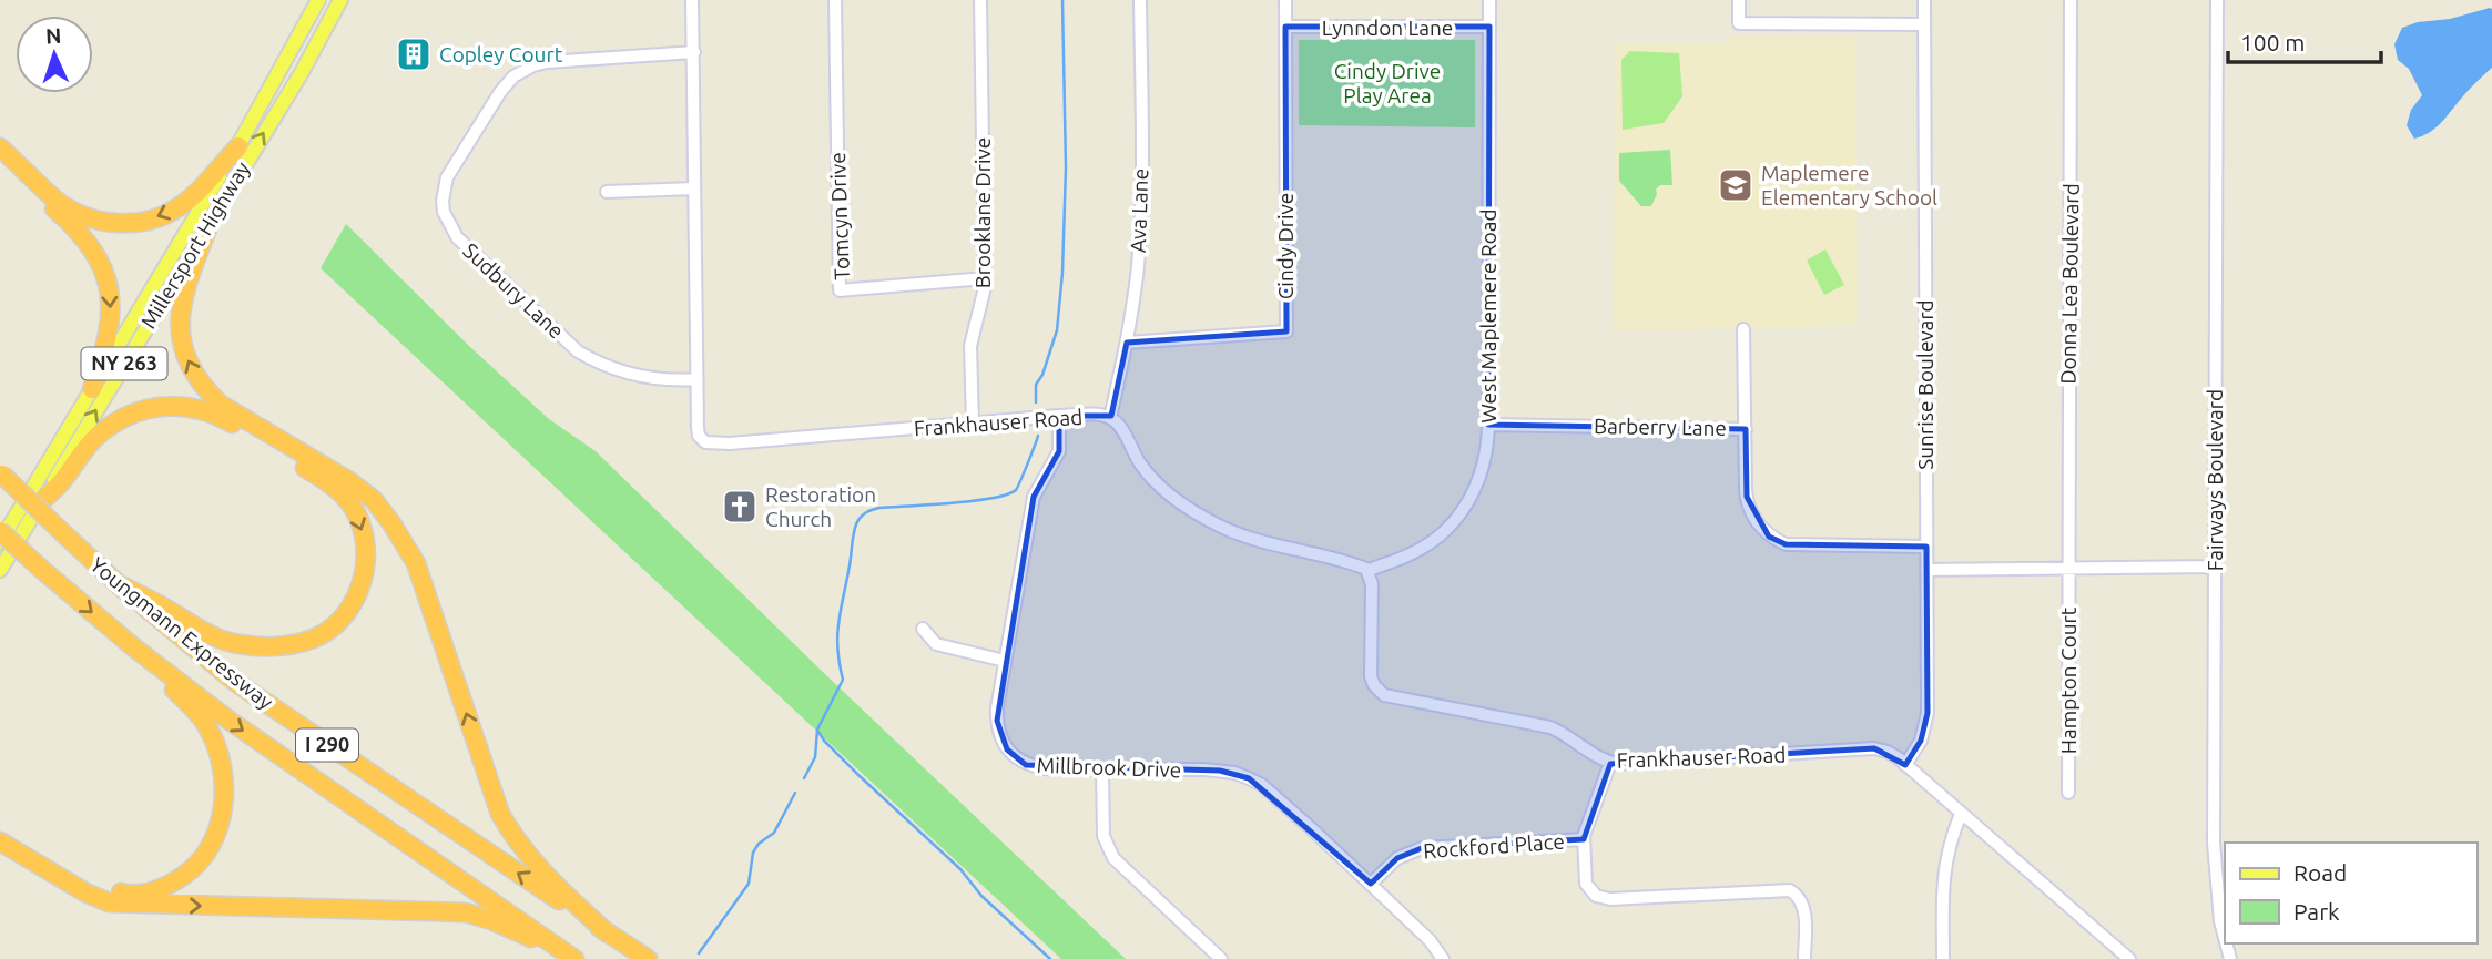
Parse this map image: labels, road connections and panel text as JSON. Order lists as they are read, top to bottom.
{
  "streets": {
    "highway": ["Youngmann Expressway", "I 290"],
    "main road": ["Millersport Highway", "NY 263"],
    "street": [
      "Lynndon Lane",
      "Ava Lane",
      "Brooklane Drive",
      "Tomcyn Drive",
      "Cindy Drive",
      "Donna Lea Boulevard",
      "Sudbury Lane",
      "West Maplemere Road",
      "Sunrise Boulevard",
      "Frankhauser Road",
      "Barberry Lane",
      "Fairways Boulevard",
      "Hampton Court",
      "Millbrook Drive",
      "Rockford Place"
    ]
  },
  "crossings": [
    ["Lynndon Lane", "Cindy Drive"],
    ["Lynndon Lane", "West Maplemere Road"],
    ["Ava Lane", "Cindy Drive"],
    ["Ava Lane", "Frankhauser Road"],
    ["Brooklane Drive", "Tomcyn Drive"],
    ["Brooklane Drive", "Frankhauser Road"],
    ["Donna Lea Boulevard", "Hampton Court"],
    ["Sudbury Lane", "Frankhauser Road"],
    ["West Maplemere Road", "Frankhauser Road"],
    ["West Maplemere Road", "Barberry Lane"],
    ["Sunrise Boulevard", "Frankhauser Road"],
    ["Sunrise Boulevard", "Barberry Lane"],
    ["Frankhauser Road", "Millbrook Drive"],
    ["Millbrook Drive", "Rockford Place"]
  ],
  "parks": ["Cindy Drive Play Area"],
  "places": {
    "building": ["Copley Court"],
    "school or university": ["Maplemere Elementary School"],
    "church": ["Restoration Church"]
  },
  "legend": ["Road", "Park"],
  "scale_bar": "100 m",
  "north": "top"
}
